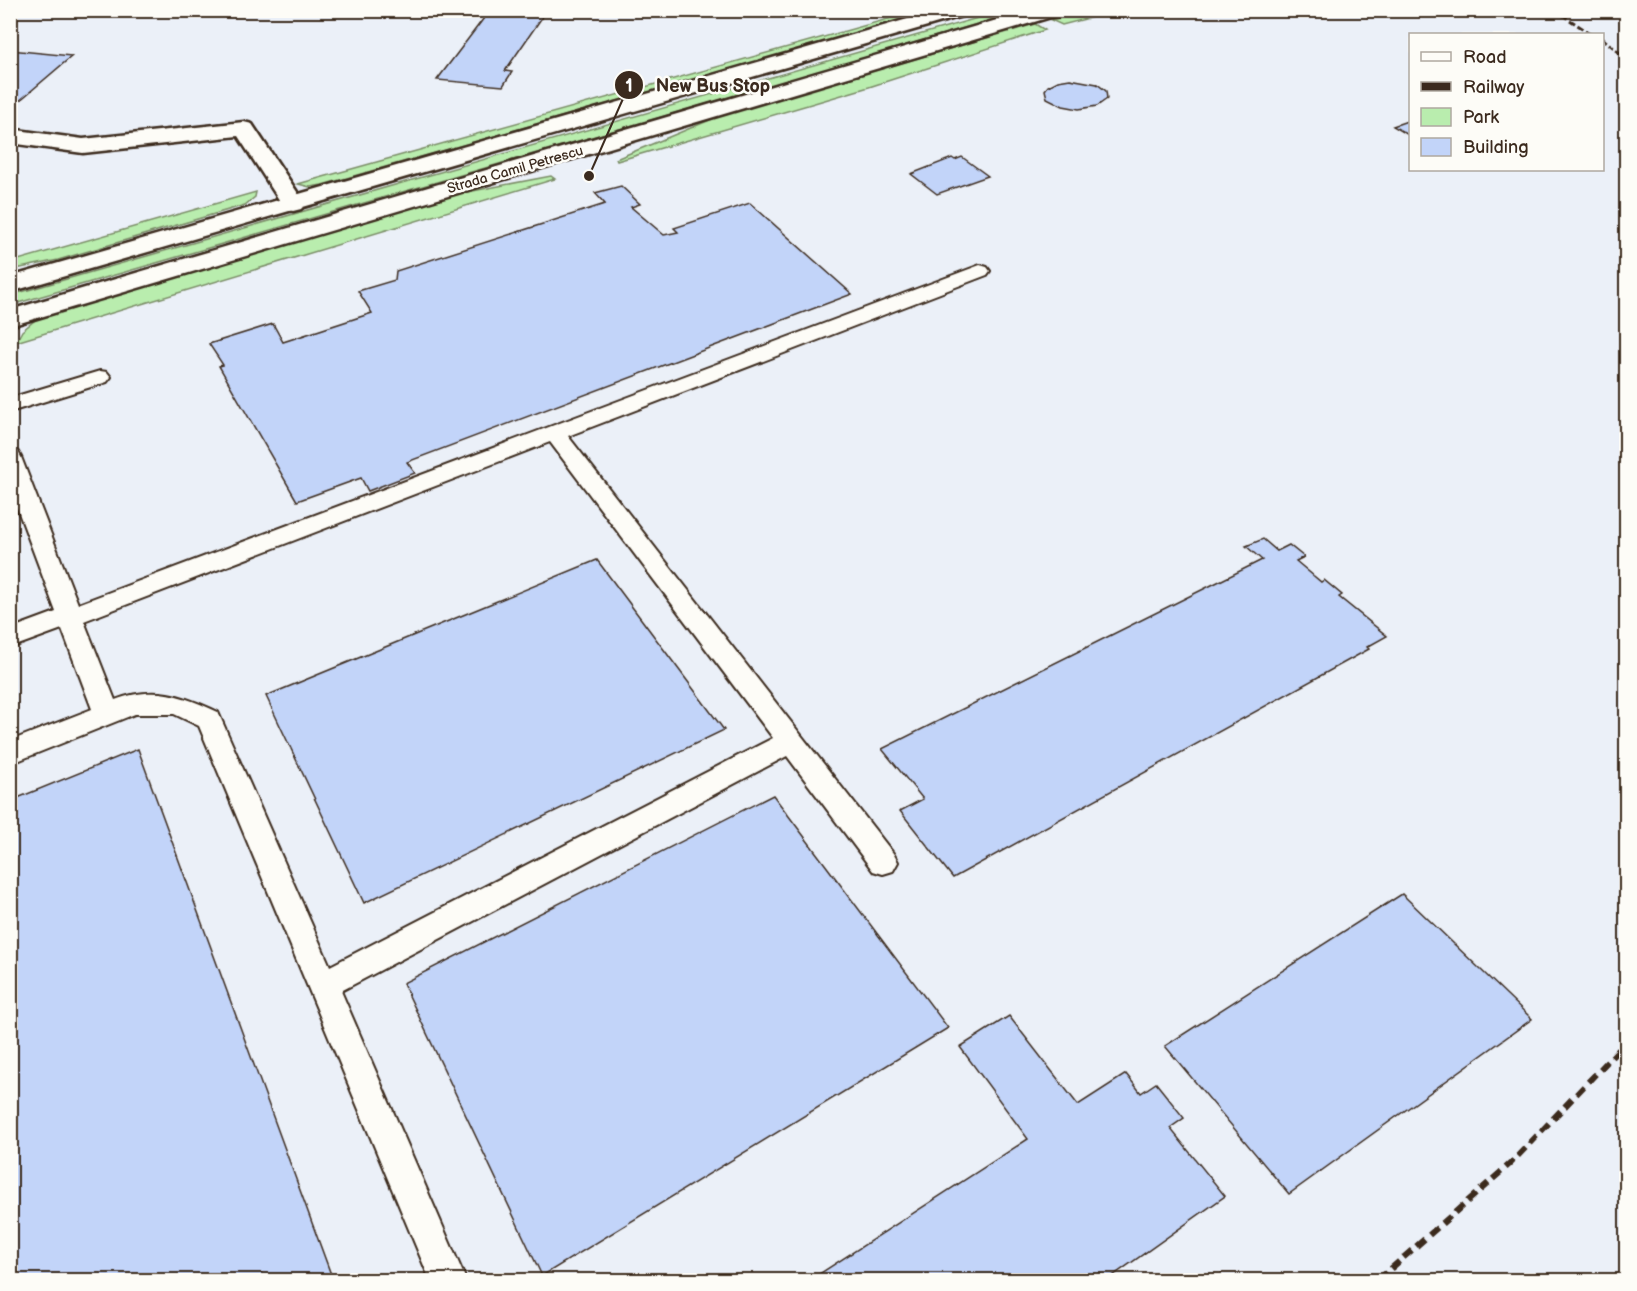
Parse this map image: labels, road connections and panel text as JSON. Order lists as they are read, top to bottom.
{
  "streets": {
    "street": ["Strada Camil Petrescu"]
  },
  "places": ["New Bus Stop"],
  "legend": [
    "Road",
    "Railway",
    "Park",
    "Building"
  ]
}
